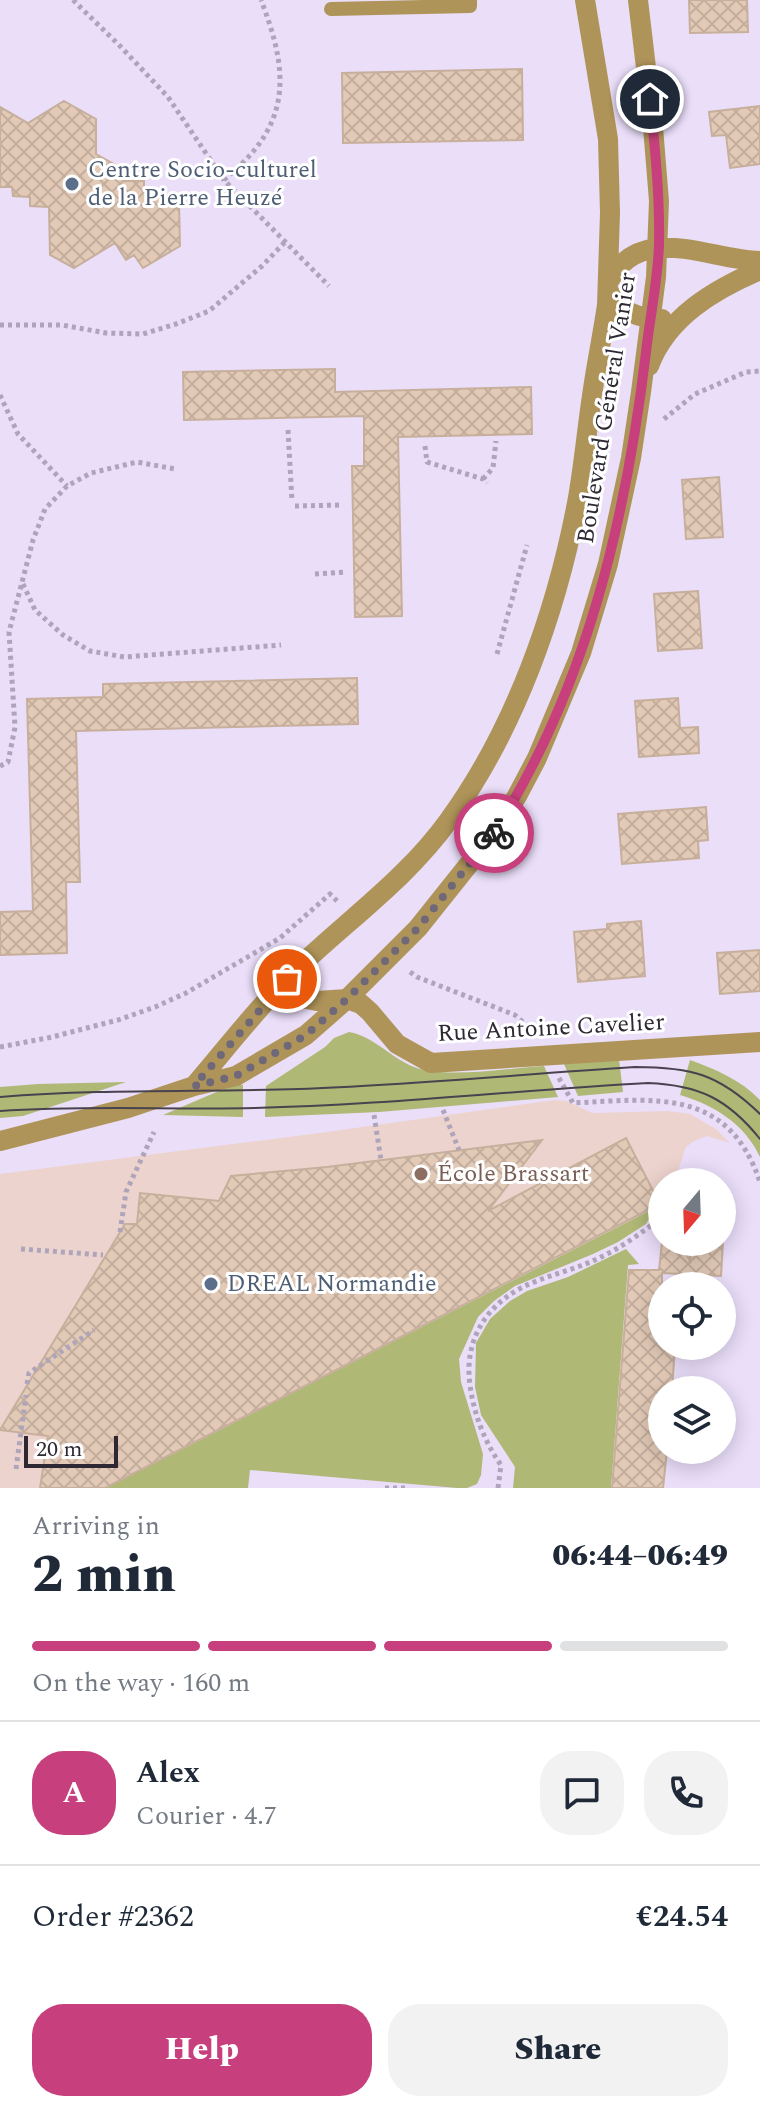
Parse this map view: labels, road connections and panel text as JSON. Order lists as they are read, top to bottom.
{
  "streets": {
    "street": ["Boulevard Général Vanier", "Rue Antoine Cavelier"]
  },
  "crossings": [
    ["Boulevard Général Vanier", "Rue Antoine Cavelier"]
  ],
  "places": ["Centre Socio-culturel de la Pierre Heuzé", "École Brassart", "DREAL Normandie"],
  "scale_bar": "20 m",
  "north": "bottom",
  "page": {
    "scale": "20 m",
    "heading": ["2 min", "Arriving in", "06:44–06:49"],
    "panel": [
      "Alex",
      "Courier · 4.7",
      "Order #2362",
      "€24.54"
    ],
    "bar": "On the way · 160 m",
    "round": "A",
    "buttons": ["Help", "Share"]
  }
}
